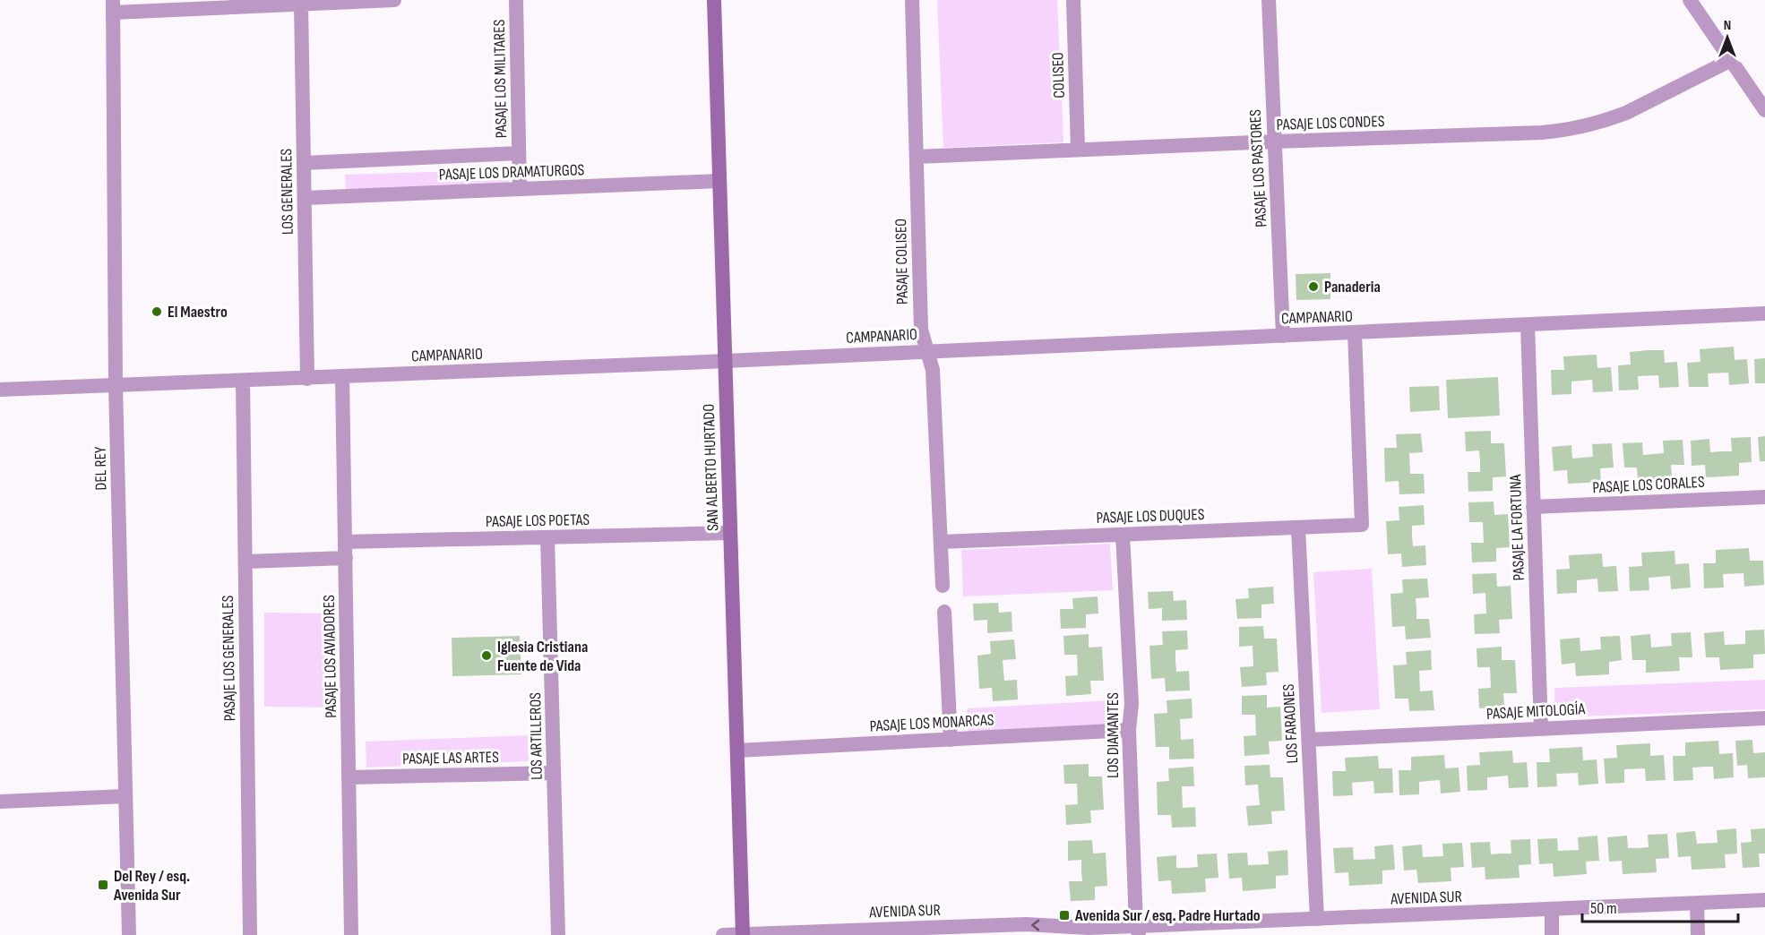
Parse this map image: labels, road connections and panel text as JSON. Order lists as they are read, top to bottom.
{
  "streets": {
    "main road": ["SAN ALBERTO HURTADO"],
    "street": [
      "COLISEO",
      "PASAJE LOS MILITARES",
      "PASAJE LOS CONDES",
      "PASAJE LOS PASTORES",
      "PASAJE LOS DRAMATURGOS",
      "LOS GENERALES",
      "PASAJE COLISEO",
      "CAMPANARIO",
      "DEL REY",
      "PASAJE LOS CORALES",
      "PASAJE LOS DUQUES",
      "PASAJE LOS POETAS",
      "PASAJE LA FORTUNA",
      "PASAJE LOS AVIADORES",
      "PASAJE LOS GENERALES",
      "PASAJE MITOLOGÍA",
      "PASAJE LOS MONARCAS",
      "LOS FARAONES",
      "LOS DIAMANTES",
      "LOS ARTILLEROS",
      "PASAJE LAS ARTES",
      "AVENIDA SUR"
    ]
  },
  "crossings": [
    ["COLISEO", "PASAJE LOS CONDES"],
    ["PASAJE LOS MILITARES", "PASAJE LOS DRAMATURGOS"],
    ["PASAJE LOS CONDES", "PASAJE LOS PASTORES"],
    ["PASAJE LOS CONDES", "PASAJE COLISEO"],
    ["PASAJE LOS PASTORES", "CAMPANARIO"],
    ["PASAJE LOS DRAMATURGOS", "LOS GENERALES"],
    ["PASAJE LOS DRAMATURGOS", "SAN ALBERTO HURTADO"],
    ["LOS GENERALES", "CAMPANARIO"],
    ["PASAJE COLISEO", "CAMPANARIO"],
    ["PASAJE COLISEO", "PASAJE LOS DUQUES"],
    ["CAMPANARIO", "SAN ALBERTO HURTADO"],
    ["CAMPANARIO", "DEL REY"],
    ["CAMPANARIO", "PASAJE LOS DUQUES"],
    ["CAMPANARIO", "PASAJE LA FORTUNA"],
    ["CAMPANARIO", "PASAJE LOS AVIADORES"],
    ["CAMPANARIO", "PASAJE LOS GENERALES"],
    ["SAN ALBERTO HURTADO", "PASAJE LOS POETAS"],
    ["SAN ALBERTO HURTADO", "PASAJE LOS MONARCAS"],
    ["SAN ALBERTO HURTADO", "AVENIDA SUR"],
    ["PASAJE LOS CORALES", "PASAJE LA FORTUNA"],
    ["PASAJE LOS DUQUES", "LOS FARAONES"],
    ["PASAJE LOS DUQUES", "LOS DIAMANTES"],
    ["PASAJE LOS POETAS", "PASAJE LOS AVIADORES"],
    ["PASAJE LOS POETAS", "LOS ARTILLEROS"],
    ["PASAJE LA FORTUNA", "PASAJE MITOLOGÍA"],
    ["PASAJE LOS AVIADORES", "PASAJE LAS ARTES"],
    ["PASAJE MITOLOGÍA", "LOS FARAONES"],
    ["PASAJE LOS MONARCAS", "LOS DIAMANTES"],
    ["LOS FARAONES", "AVENIDA SUR"],
    ["LOS DIAMANTES", "AVENIDA SUR"],
    ["LOS ARTILLEROS", "PASAJE LAS ARTES"]
  ],
  "places": {
    "other": ["Panaderia", "El Maestro", "Iglesia Cristiana Fuente de Vida"],
    "transit": ["Del Rey / esq. Avenida Sur", "Avenida Sur / esq. Padre Hurtado"]
  },
  "scale_bar": "50 m",
  "north": "top"
}
